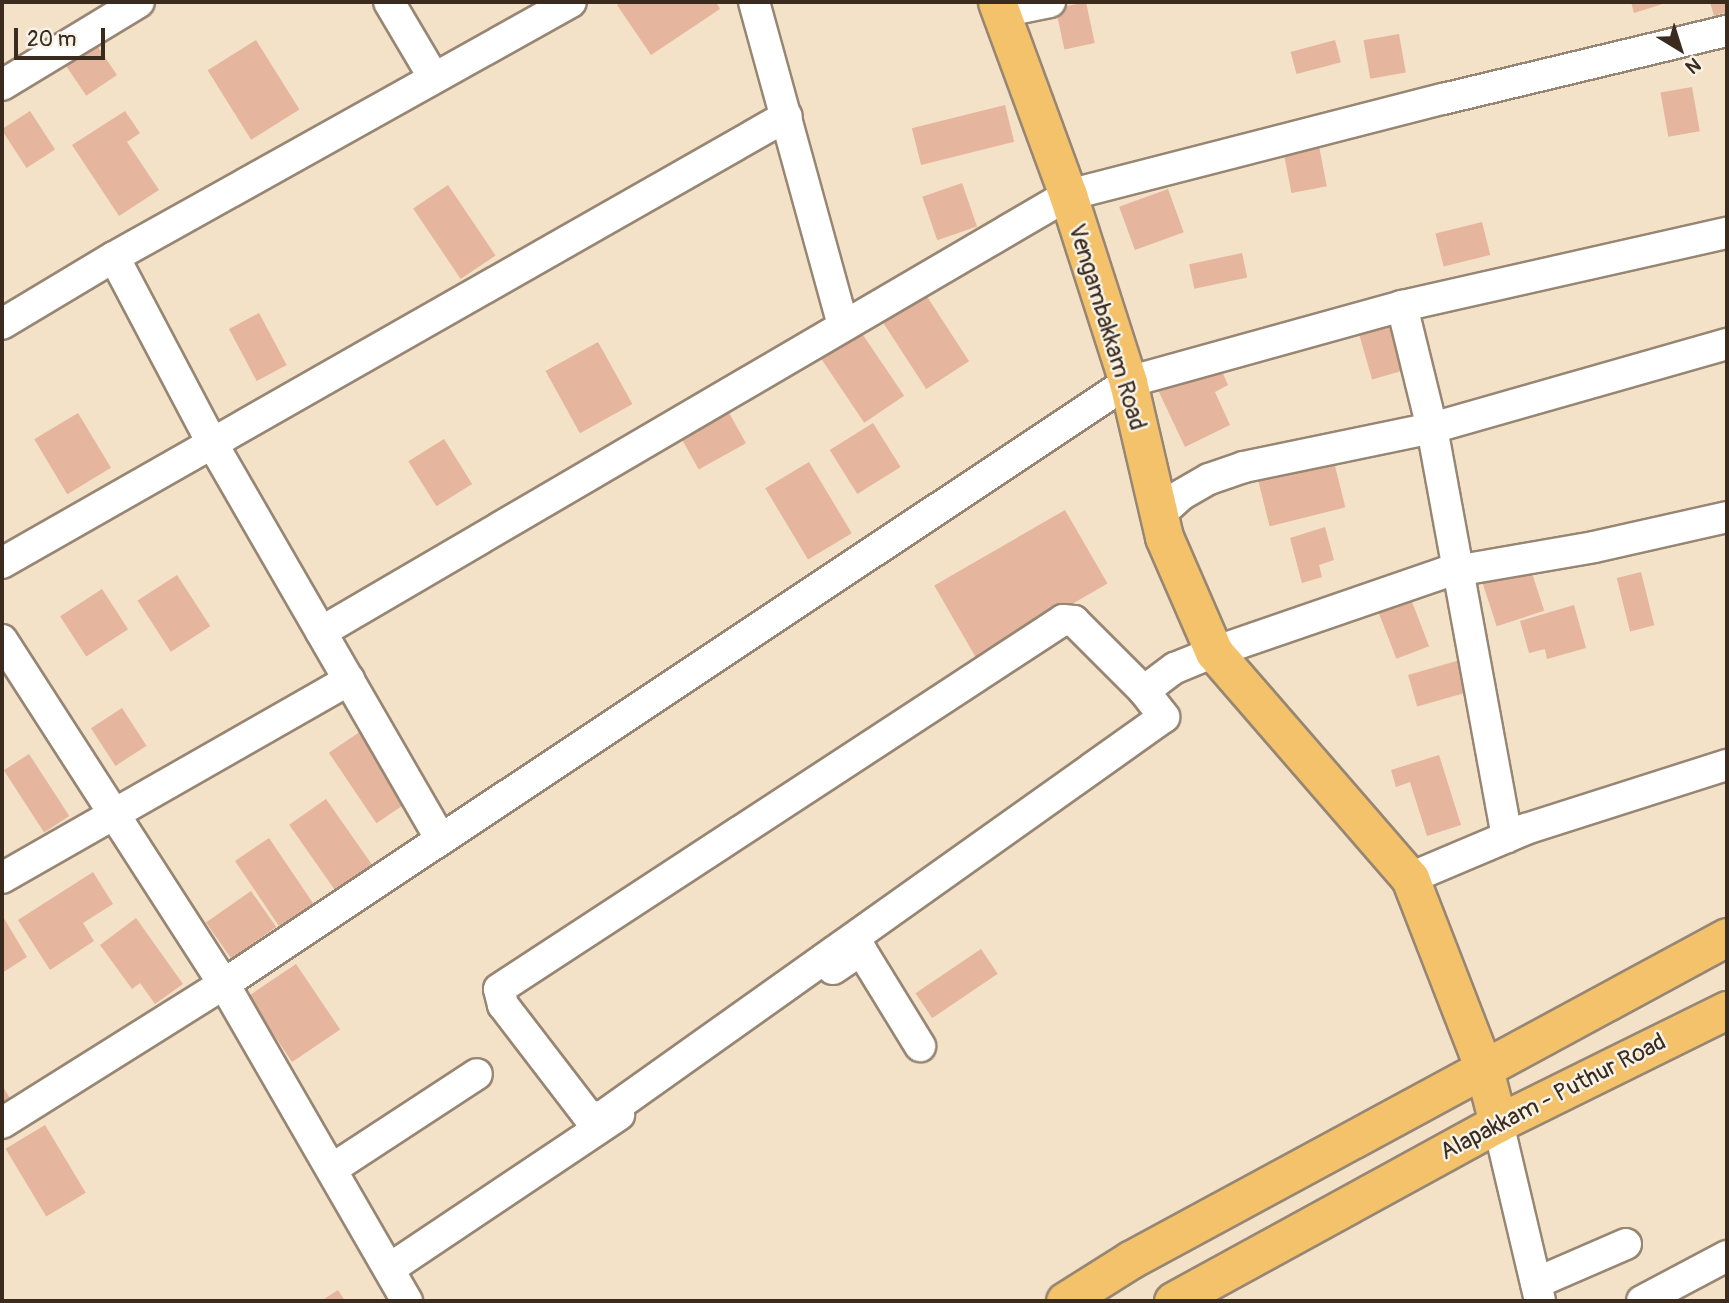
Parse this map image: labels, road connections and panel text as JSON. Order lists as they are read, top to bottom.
{
  "streets": {
    "main road": ["Vengambakkam Road", "Alapakkam - Puthur Road"]
  },
  "crossings": [
    ["Vengambakkam Road", "Alapakkam - Puthur Road"]
  ],
  "scale_bar": "20 m",
  "north": "bottom right"
}
